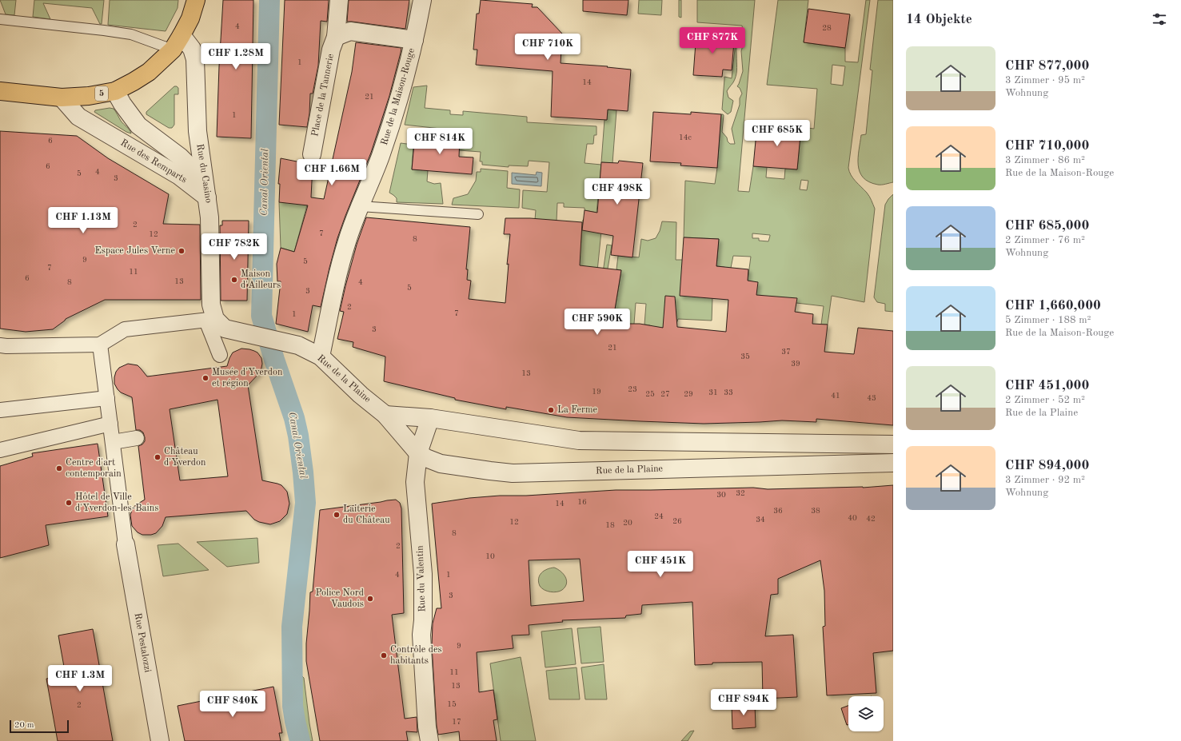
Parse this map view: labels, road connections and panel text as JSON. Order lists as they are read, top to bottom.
{
  "streets": {
    "main road": ["5"],
    "street": [
      "Place de la Tannerie",
      "Rue de la Maison-Rouge",
      "Rue des Remparts",
      "Rue du Casino",
      "Rue de la Plaine",
      "Rue du Valentin",
      "Rue Pestalozzi"
    ]
  },
  "crossings": [
    ["5", "Rue des Remparts"],
    ["5", "Rue du Casino"],
    ["Rue de la Maison-Rouge", "Rue de la Plaine"],
    ["Rue des Remparts", "Rue du Casino"],
    ["Rue du Casino", "Rue de la Plaine"],
    ["Rue de la Plaine", "Rue du Valentin"]
  ],
  "water": ["Canal Oriental"],
  "places": [
    "Espace Jules Verne",
    "Maison d'Ailleurs",
    "Musée d'Yverdon et région",
    "La Ferme",
    "Château d'Yverdon",
    "Centre d'art contemporain",
    "Hôtel de Ville d'Yverdon-les-Bains",
    "Laiterie du Château",
    "Police Nord Vaudois",
    "Contrôle des habitants"
  ],
  "house_numbers": [
    "4",
    "28",
    "1",
    "14",
    "21",
    "1",
    "14c",
    "6",
    "6",
    "4",
    "5",
    "3",
    "2",
    "7",
    "12",
    "8",
    "9",
    "5",
    "7",
    "11",
    "6",
    "13",
    "8",
    "4",
    "5",
    "3",
    "2",
    "7",
    "1",
    "3",
    "21",
    "37",
    "35",
    "39",
    "13",
    "23",
    "19",
    "31",
    "33",
    "25",
    "27",
    "29",
    "41",
    "43",
    "32",
    "30",
    "16",
    "14",
    "36",
    "38",
    "24",
    "40",
    "42",
    "34",
    "26",
    "12",
    "20",
    "18",
    "8",
    "2",
    "10",
    "4",
    "1",
    "3",
    "9",
    "11",
    "13",
    "15",
    "2",
    "17"
  ],
  "scale_bar": "20 m",
  "page": {
    "heading": "14 Objekte",
    "price": [
      "CHF 877K",
      "CHF 710K",
      "CHF 1.28M",
      "CHF 685K",
      "CHF 814K",
      "CHF 1.66M",
      "CHF 498K",
      "CHF 1.13M",
      "CHF 782K",
      "CHF 590K",
      "CHF 451K",
      "CHF 1.3M",
      "CHF 894K",
      "CHF 840K"
    ],
    "list": [
      {
        "name": "CHF 877,000",
        "note": "3 Zimmer · 95 m² · Wohnung"
      },
      {
        "name": "CHF 710,000",
        "note": "3 Zimmer · 86 m² · Rue de la Maison-Rouge"
      },
      {
        "name": "CHF 685,000",
        "note": "2 Zimmer · 76 m² · Wohnung"
      },
      {
        "name": "CHF 1,660,000",
        "note": "5 Zimmer · 188 m² · Rue de la Maison-Rouge"
      },
      {
        "name": "CHF 451,000",
        "note": "2 Zimmer · 52 m² · Rue de la Plaine"
      },
      {
        "name": "CHF 894,000",
        "note": "3 Zimmer · 92 m² · Wohnung"
      }
    ],
    "scale": "20 m"
  }
}
